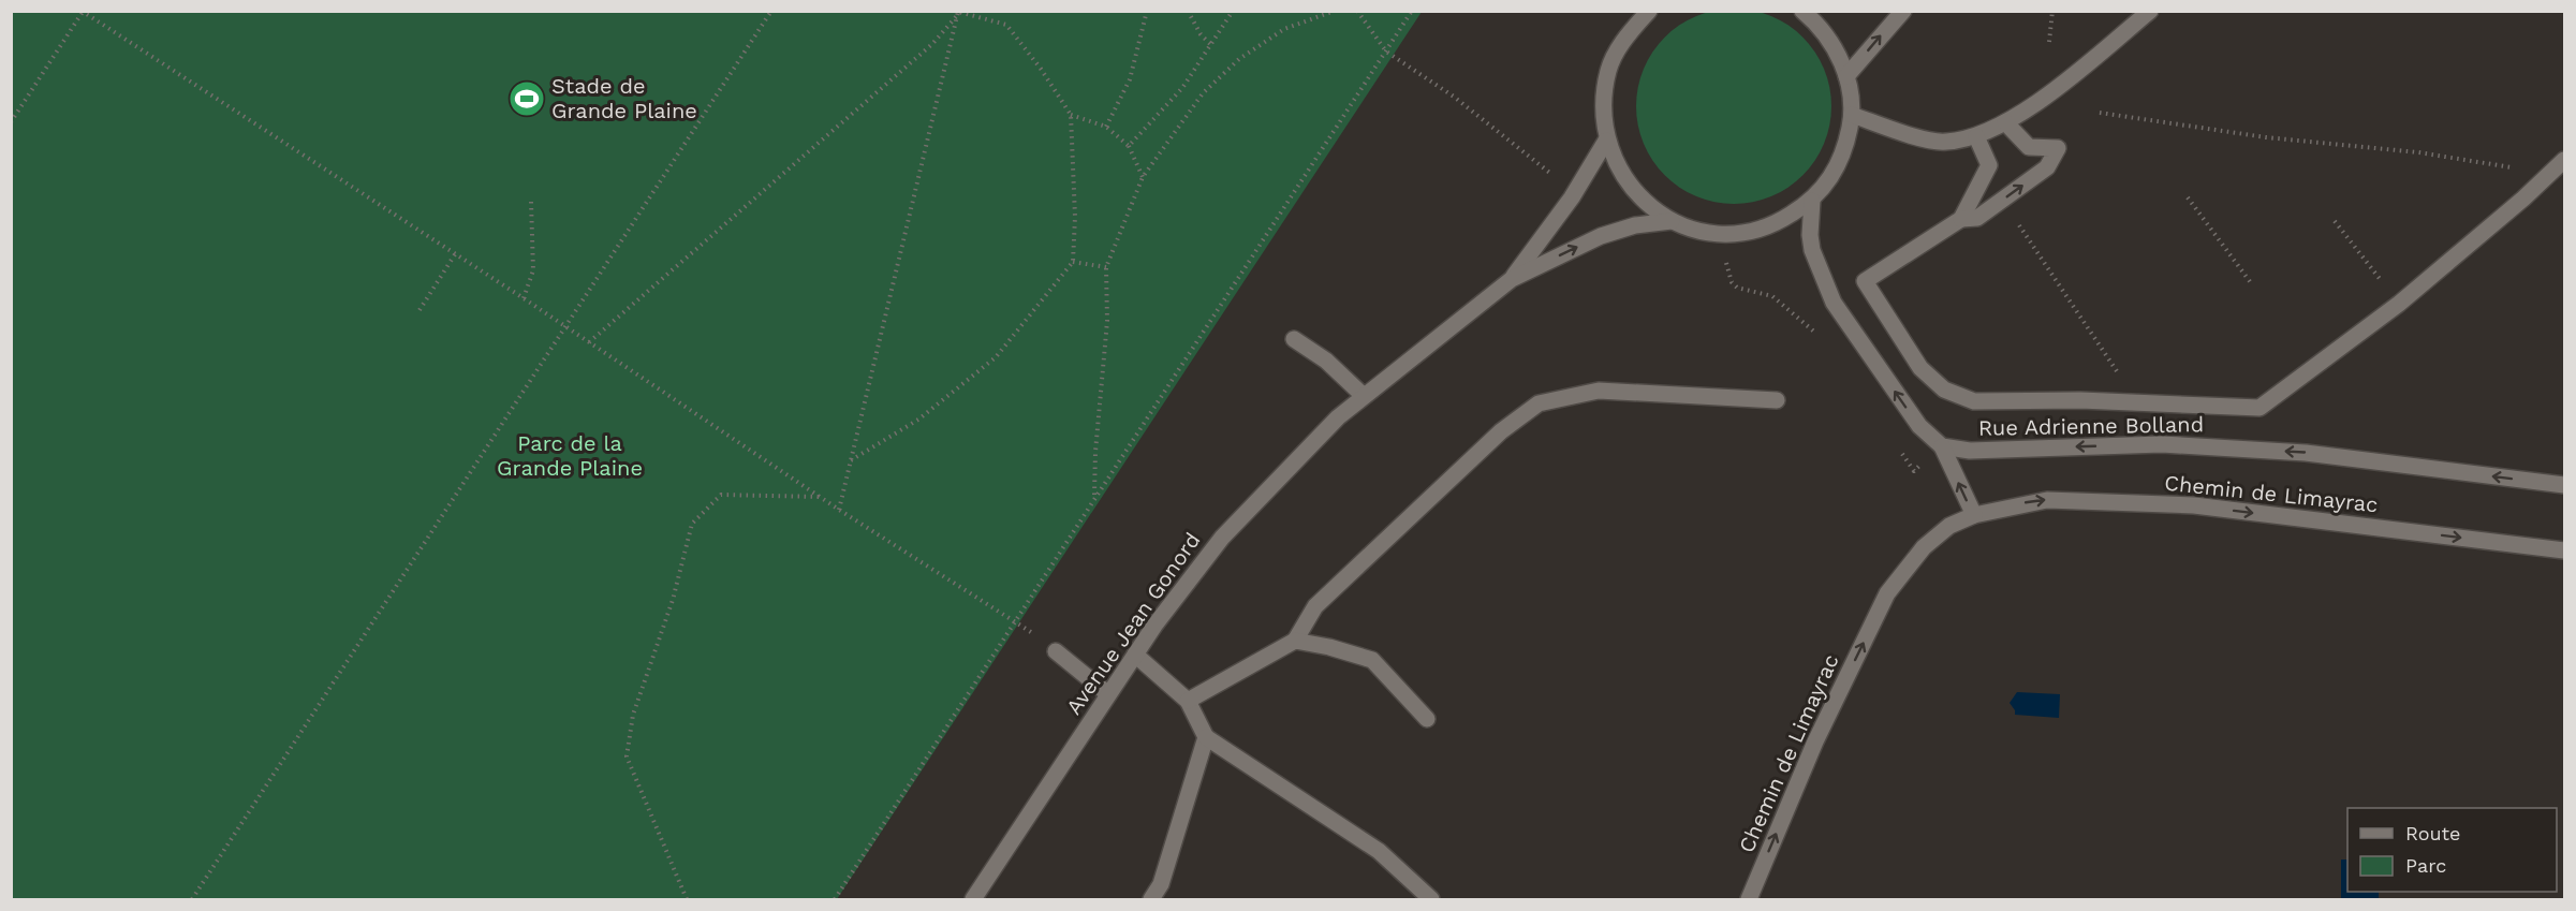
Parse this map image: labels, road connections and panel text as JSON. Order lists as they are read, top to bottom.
{
  "streets": {
    "street": ["Rue Adrienne Bolland", "Chemin de Limayrac", "Avenue Jean Gonord"]
  },
  "one_way": ["Rue Adrienne Bolland", "Chemin de Limayrac"],
  "parks": ["Parc de la Grande Plaine"],
  "places": {
    "sports": ["Stade de Grande Plaine"]
  },
  "legend": ["Route", "Parc"]
}
